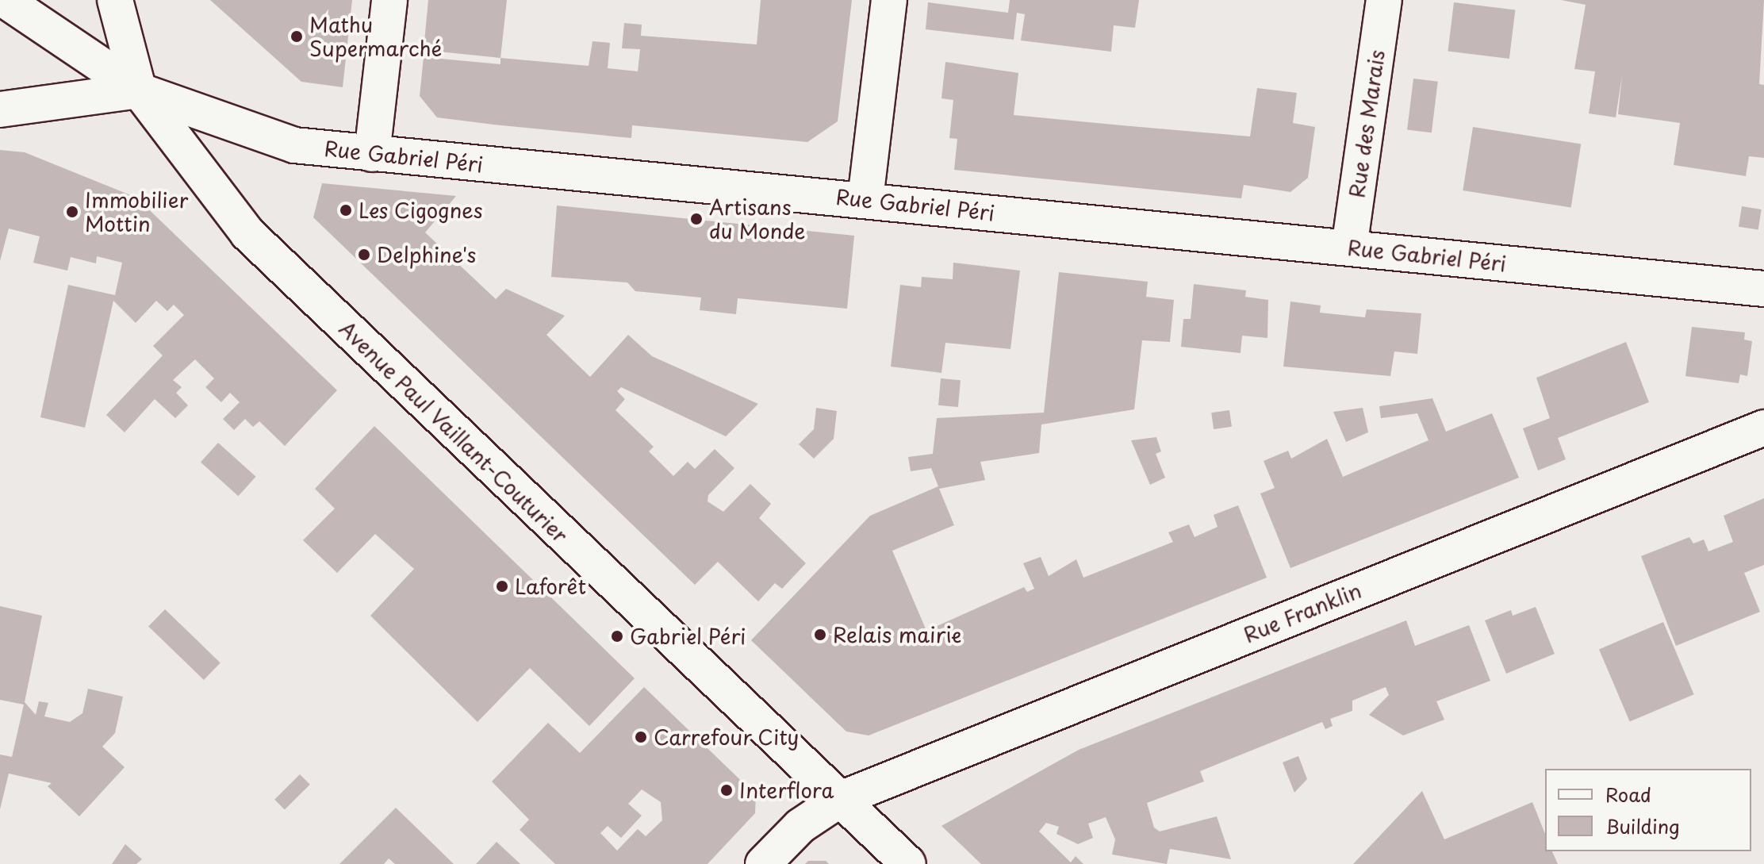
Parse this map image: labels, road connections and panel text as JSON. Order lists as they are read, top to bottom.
{
  "streets": {
    "street": [
      "Rue des Marais",
      "Rue Gabriel Péri",
      "Avenue Paul Vaillant-Couturier",
      "Rue Franklin"
    ]
  },
  "crossings": [
    ["Rue des Marais", "Rue Gabriel Péri"],
    ["Rue Gabriel Péri", "Avenue Paul Vaillant-Couturier"],
    ["Avenue Paul Vaillant-Couturier", "Rue Franklin"]
  ],
  "places": [
    "Mathu Supermarché",
    "Les Cigognes",
    "Immobilier Mottin",
    "Artisans du Monde",
    "Delphine's",
    "Laforêt",
    "Relais mairie",
    "Gabriel Péri",
    "Carrefour City",
    "Interflora"
  ],
  "legend": ["Road", "Building"]
}
